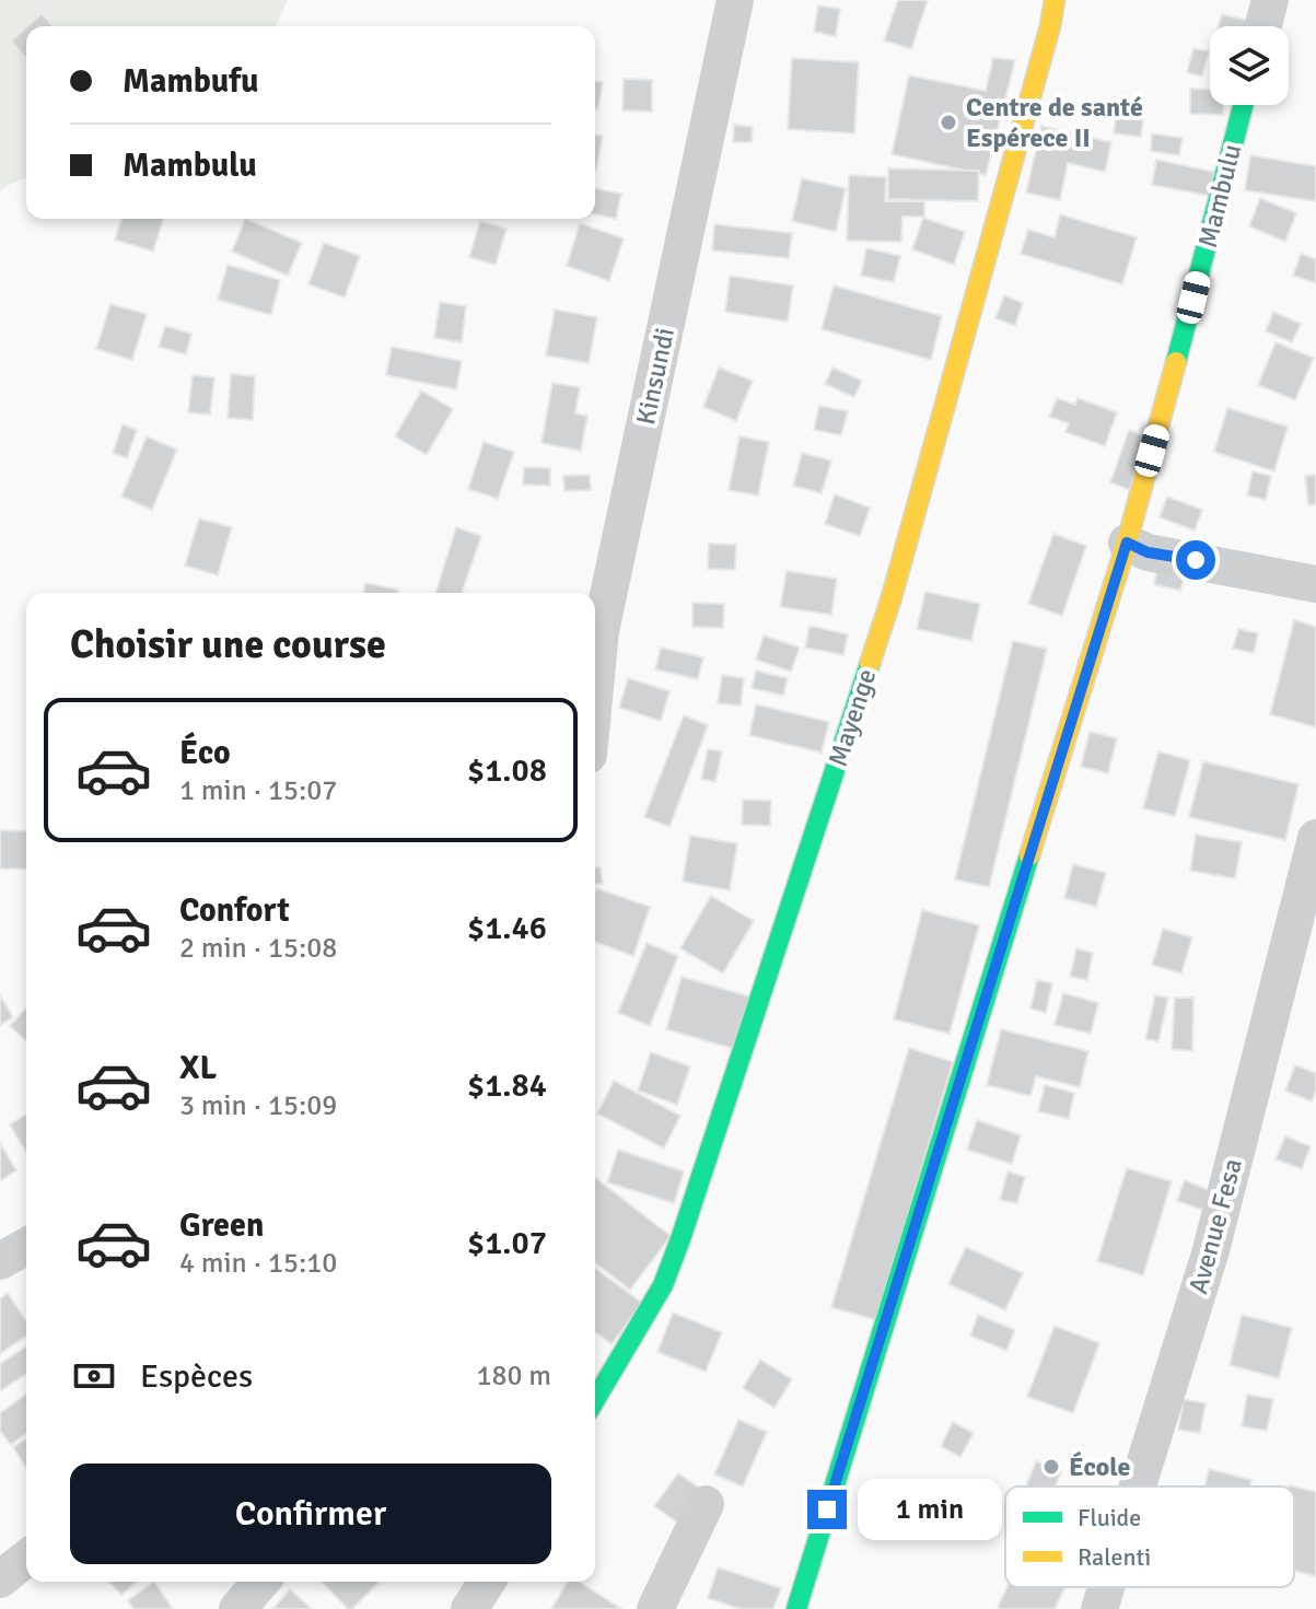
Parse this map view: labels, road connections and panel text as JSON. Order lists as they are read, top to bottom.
{
  "streets": {
    "street": [
      "Mambulu",
      "Kinsundi",
      "Mayenge",
      "Avenue Fesa"
    ]
  },
  "places": ["Centre de santé Espérece II", "École"],
  "legend": ["Fluide", "Ralenti"],
  "page": {
    "banner": ["Mambufu", "Mambulu"],
    "heading": "Choisir une course",
    "list": [
      {
        "name": "Éco",
        "note": "1 min · 15:07",
        "value": "$1.08"
      },
      {
        "name": "Confort",
        "note": "2 min · 15:08",
        "value": "$1.46"
      },
      {
        "name": "XL",
        "note": "3 min · 15:09",
        "value": "$1.84"
      },
      {
        "name": "Green",
        "note": "4 min · 15:10",
        "value": "$1.07"
      }
    ],
    "pay": ["Espèces", "180 m"],
    "buttons": "Confirmer",
    "bubble": "1 min"
  }
}
